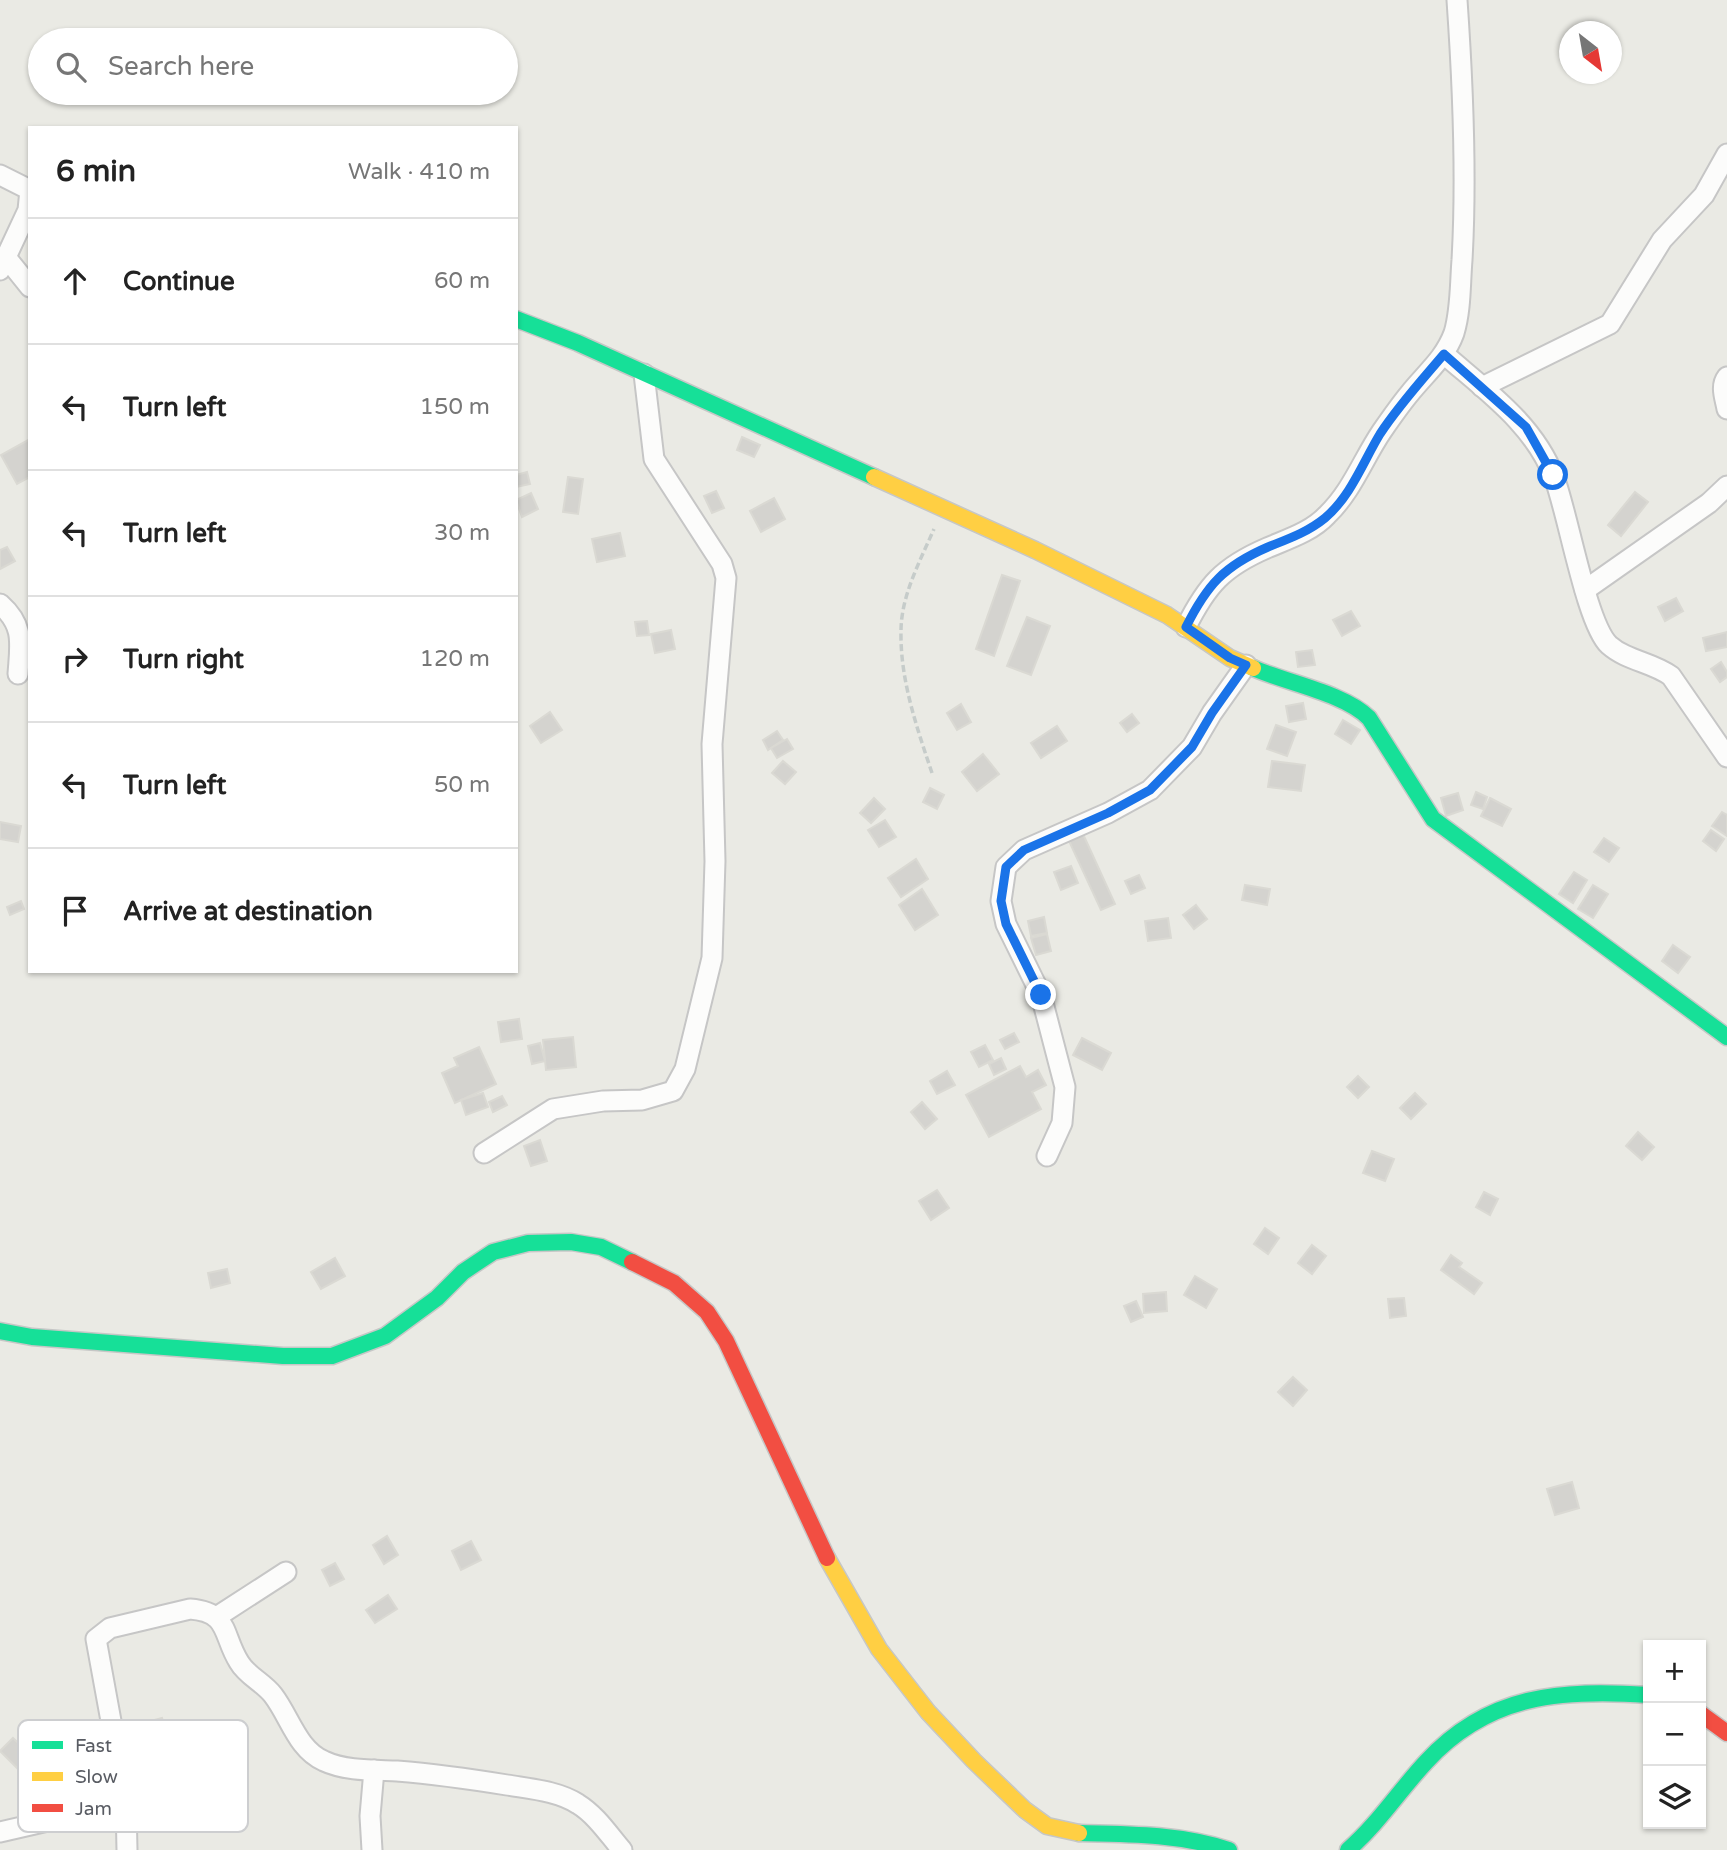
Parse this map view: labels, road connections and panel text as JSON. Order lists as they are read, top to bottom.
{
  "legend": ["Fast", "Slow", "Jam"],
  "north": "bottom right",
  "page": {
    "search": "Search here",
    "heading": ["6 min", "Walk · 410 m"],
    "list": [
      ["Continue", "60 m"],
      ["Turn left", "150 m"],
      ["Turn left", "30 m"],
      ["Turn right", "120 m"],
      ["Turn left", "50 m"],
      "Arrive at destination"
    ],
    "map_buttons": ["+", "−"]
  }
}
